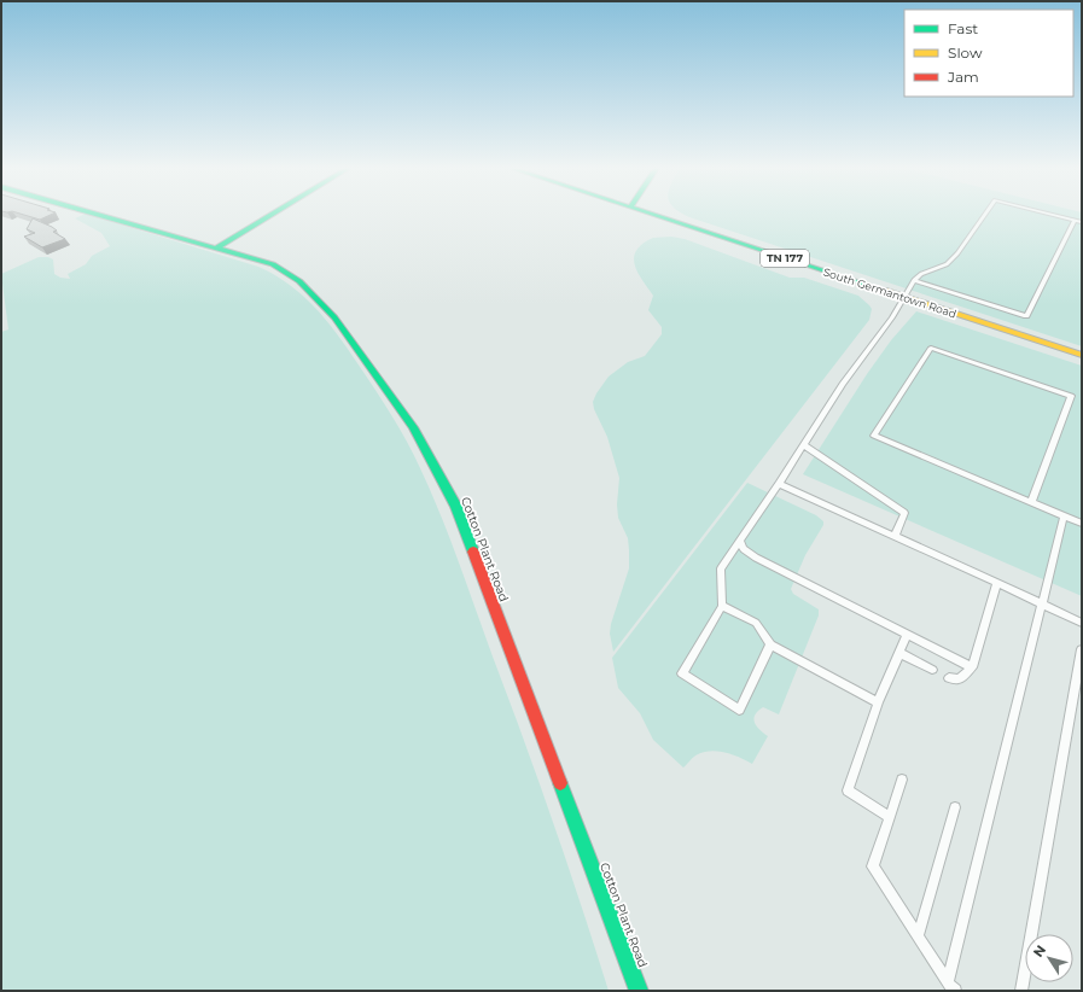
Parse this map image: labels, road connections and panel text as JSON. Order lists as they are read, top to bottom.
{
  "streets": {
    "street": ["TN 177", "South Germantown Road", "Cotton Plant Road"]
  },
  "legend": ["Fast", "Slow", "Jam"],
  "north": "top left"
}
